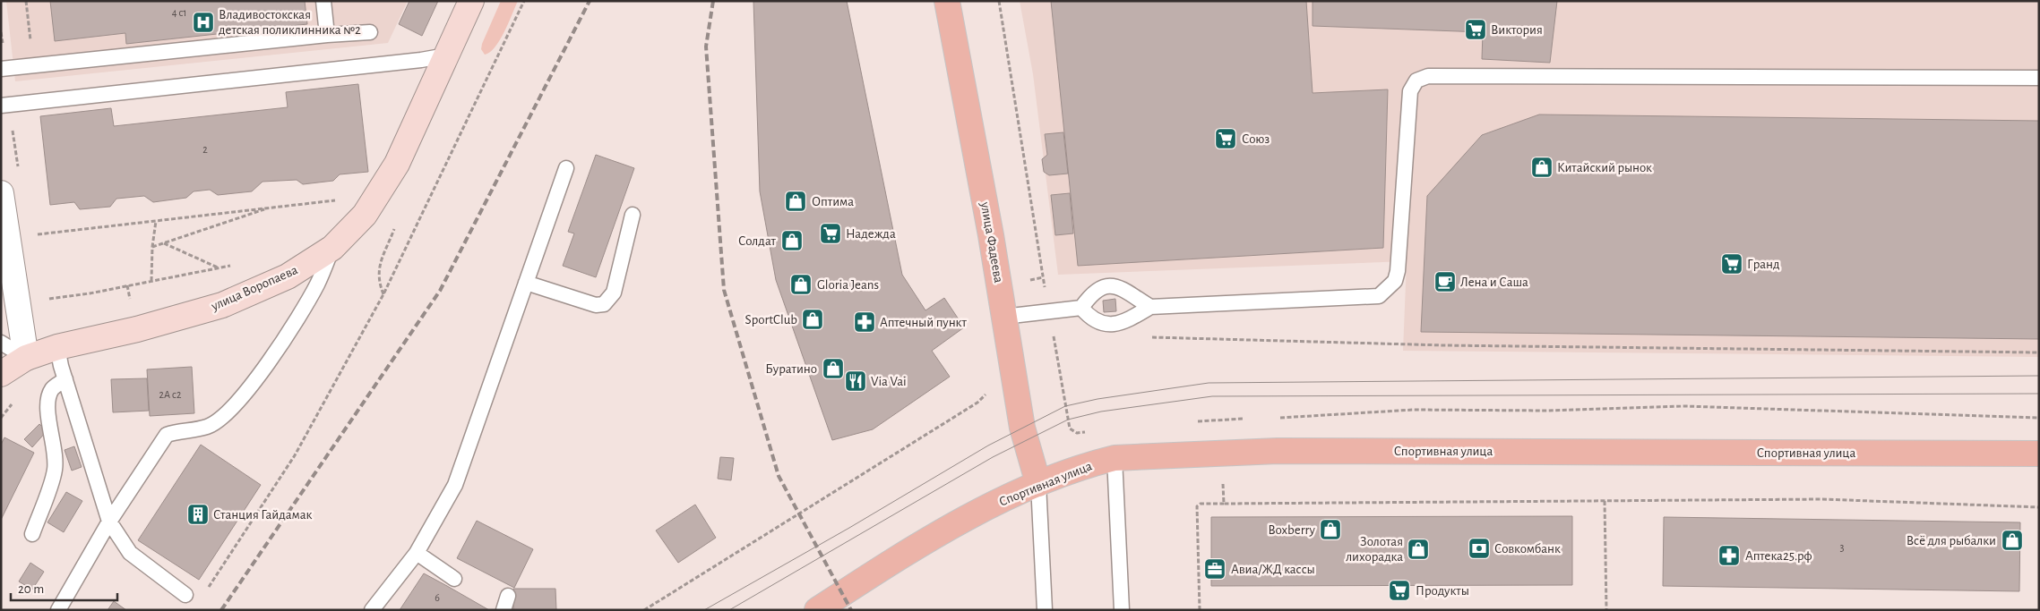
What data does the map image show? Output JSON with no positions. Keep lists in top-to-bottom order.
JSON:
{
  "streets": {
    "main road": ["улица Фадеева", "улица Воропаева", "Спортивная улица"]
  },
  "crossings": [
    ["улица Фадеева", "Спортивная улица"]
  ],
  "places": {
    "hospital": ["Владивостокская детская поликлинника №2"],
    "supermarket": [
      "Виктория",
      "Союз",
      "Надежда",
      "Гранд",
      "Продукты"
    ],
    "shop": [
      "Китайский рынок",
      "Оптима",
      "Солдат",
      "Gloria Jeans",
      "SportClub",
      "Буратино",
      "Boxberry",
      "Всё для рыбалки",
      "Золотая лихорадка"
    ],
    "cafe": ["Лена и Саша"],
    "pharmacy": ["Аптечный пункт", "Аптека25.рф"],
    "restaurant": ["Via Vai"],
    "building": ["Станция Гайдамак"],
    "bank": ["Совкомбанк"],
    "office": ["Авиа/ЖД кассы"]
  },
  "house_numbers": [
    "4 с1",
    "2",
    "2А с2",
    "3",
    "6"
  ],
  "scale_bar": "20 m"
}
